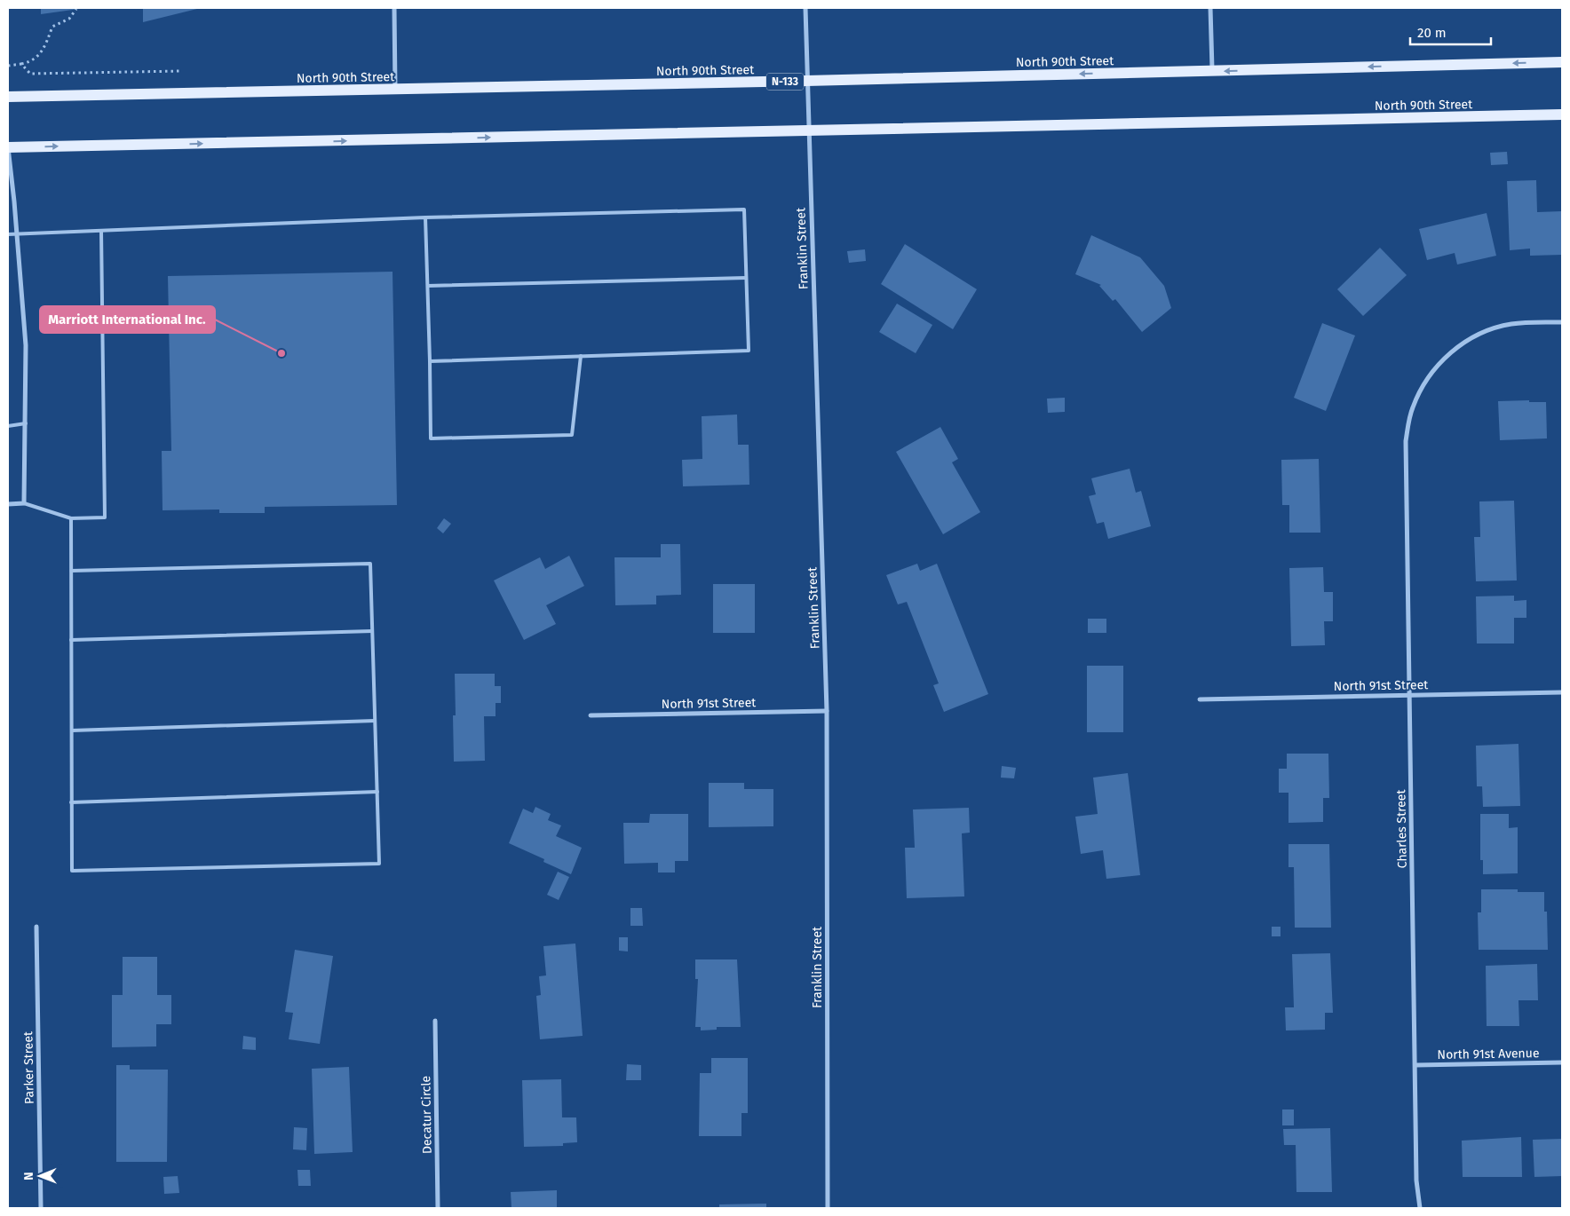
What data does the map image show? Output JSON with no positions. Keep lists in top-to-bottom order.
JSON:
{
  "streets": {
    "main road": ["North 90th Street", "N-133"],
    "street": [
      "Franklin Street",
      "North 91st Street",
      "Charles Street",
      "North 91st Avenue",
      "Parker Street",
      "Decatur Circle"
    ]
  },
  "crossings": [
    ["North 90th Street", "Franklin Street"],
    ["Franklin Street", "North 91st Street"],
    ["North 91st Street", "Charles Street"],
    ["Charles Street", "North 91st Avenue"]
  ],
  "places": ["Marriott International Inc."],
  "scale_bar": "20 m",
  "north": "left"
}
